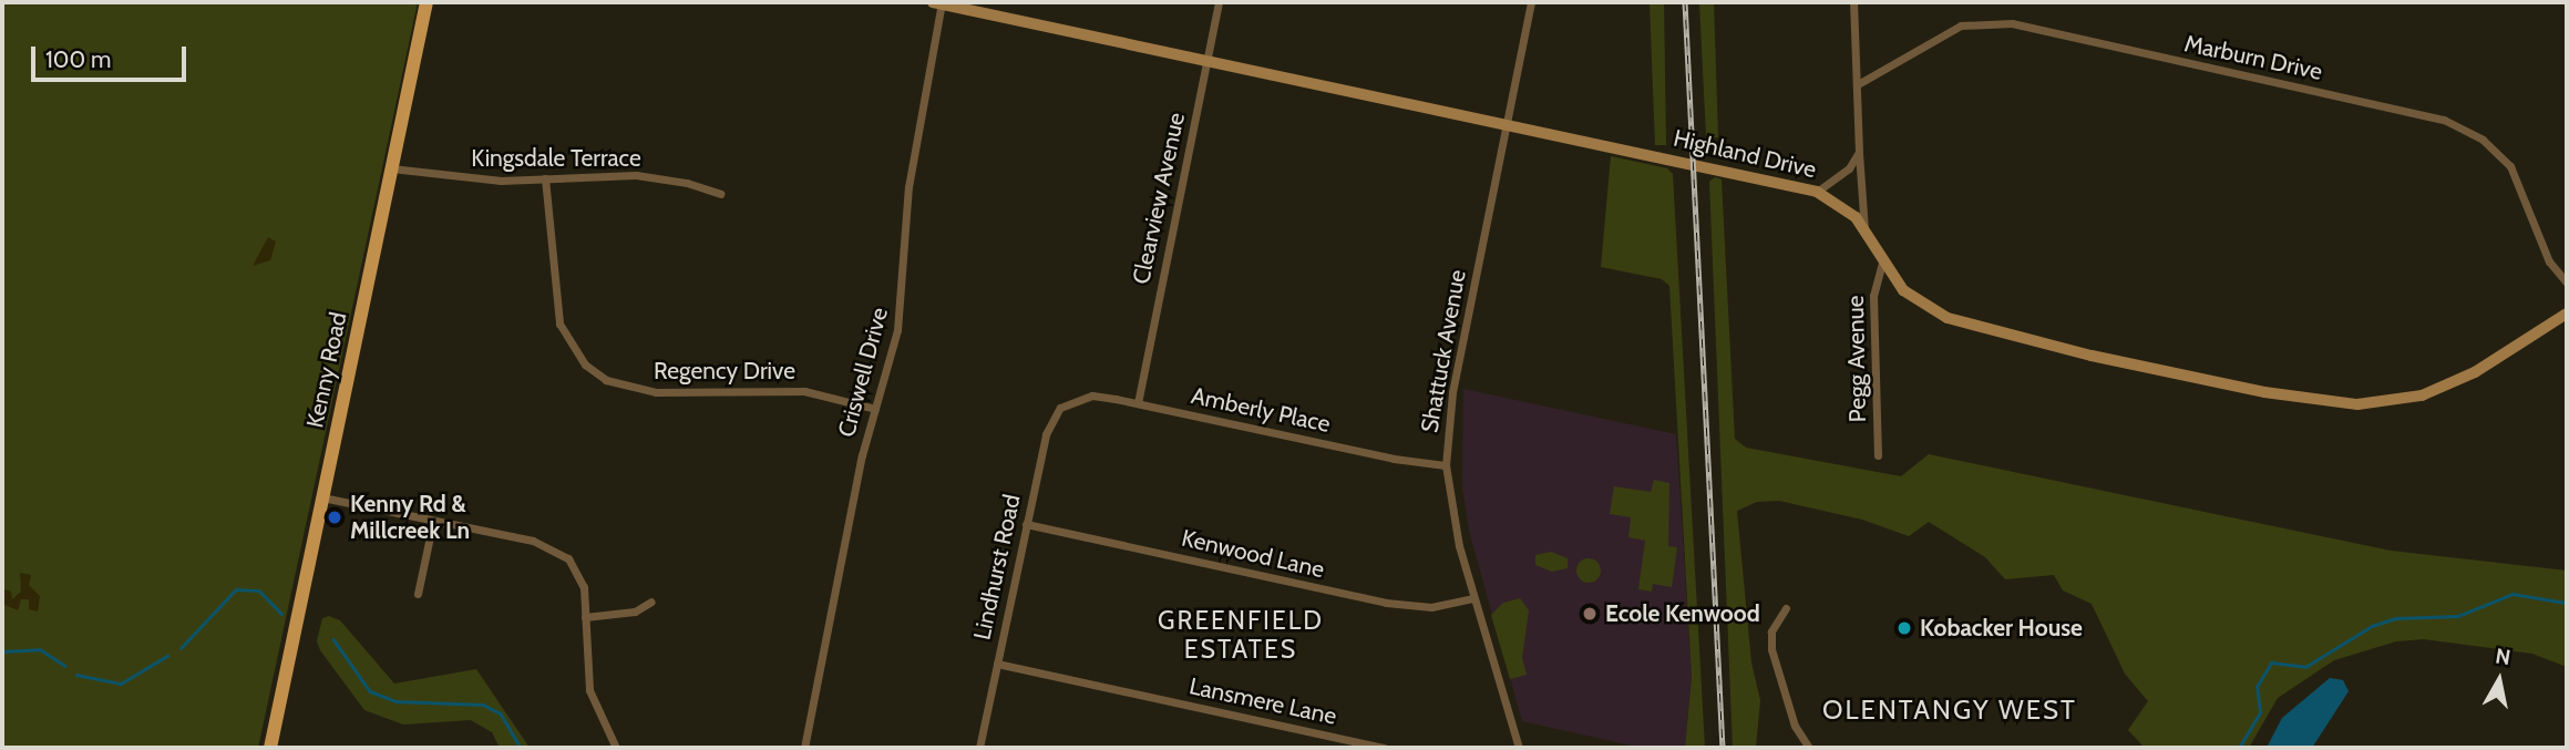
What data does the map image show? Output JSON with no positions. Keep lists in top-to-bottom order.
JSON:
{
  "streets": {
    "main road": ["Kenny Road"],
    "street": [
      "Marburn Drive",
      "Highland Drive",
      "Kingsdale Terrace",
      "Clearview Avenue",
      "Shattuck Avenue",
      "Pegg Avenue",
      "Regency Drive",
      "Criswell Drive",
      "Amberly Place",
      "Kenwood Lane",
      "Lindhurst Road",
      "Lansmere Lane"
    ]
  },
  "crossings": [
    ["Highland Drive", "Clearview Avenue"],
    ["Highland Drive", "Shattuck Avenue"],
    ["Highland Drive", "Pegg Avenue"],
    ["Highland Drive", "Criswell Drive"],
    ["Kingsdale Terrace", "Kenny Road"],
    ["Kingsdale Terrace", "Regency Drive"],
    ["Clearview Avenue", "Amberly Place"],
    ["Shattuck Avenue", "Amberly Place"],
    ["Shattuck Avenue", "Kenwood Lane"],
    ["Regency Drive", "Criswell Drive"],
    ["Amberly Place", "Lindhurst Road"],
    ["Kenwood Lane", "Lindhurst Road"],
    ["Lindhurst Road", "Lansmere Lane"]
  ],
  "districts": ["GREENFIELD ESTATES", "OLENTANGY WEST"],
  "places": ["Kenny Rd & Millcreek Ln", "Ecole Kenwood", "Kobacker House"],
  "scale_bar": "100 m",
  "north": "top"
}
